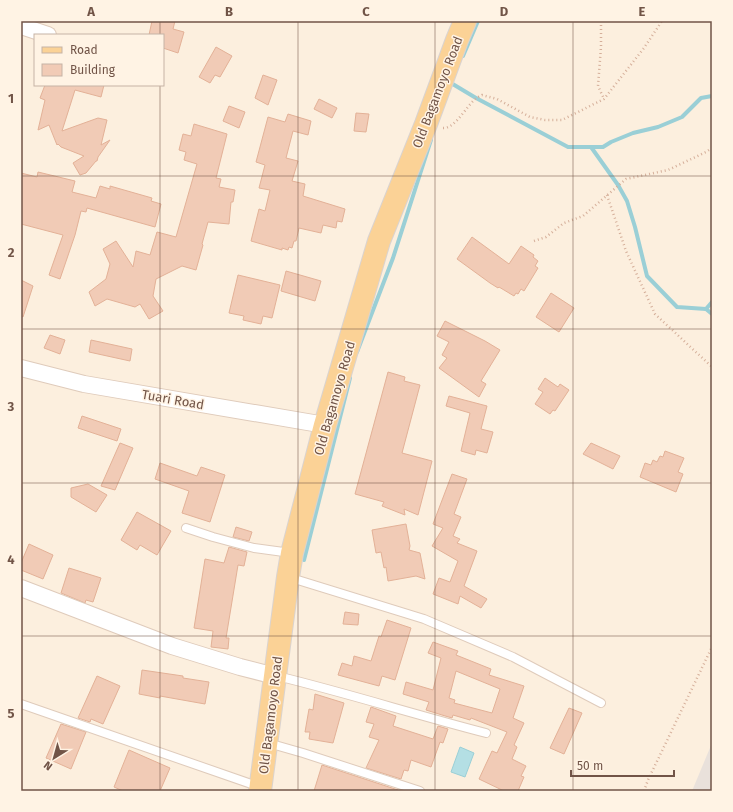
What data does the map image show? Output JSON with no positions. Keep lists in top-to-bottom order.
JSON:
{
  "streets": {
    "main road": ["Old Bagamoyo Road"],
    "street": ["Tuari Road"]
  },
  "crossings": [
    ["Old Bagamoyo Road", "Tuari Road"]
  ],
  "legend": ["Road", "Building"],
  "scale_bar": "50 m",
  "north": "bottom left",
  "grid": {
    "columns": [
      "A",
      "B",
      "C",
      "D",
      "E"
    ],
    "rows": [
      "1",
      "2",
      "3",
      "4",
      "5"
    ]
  }
}
